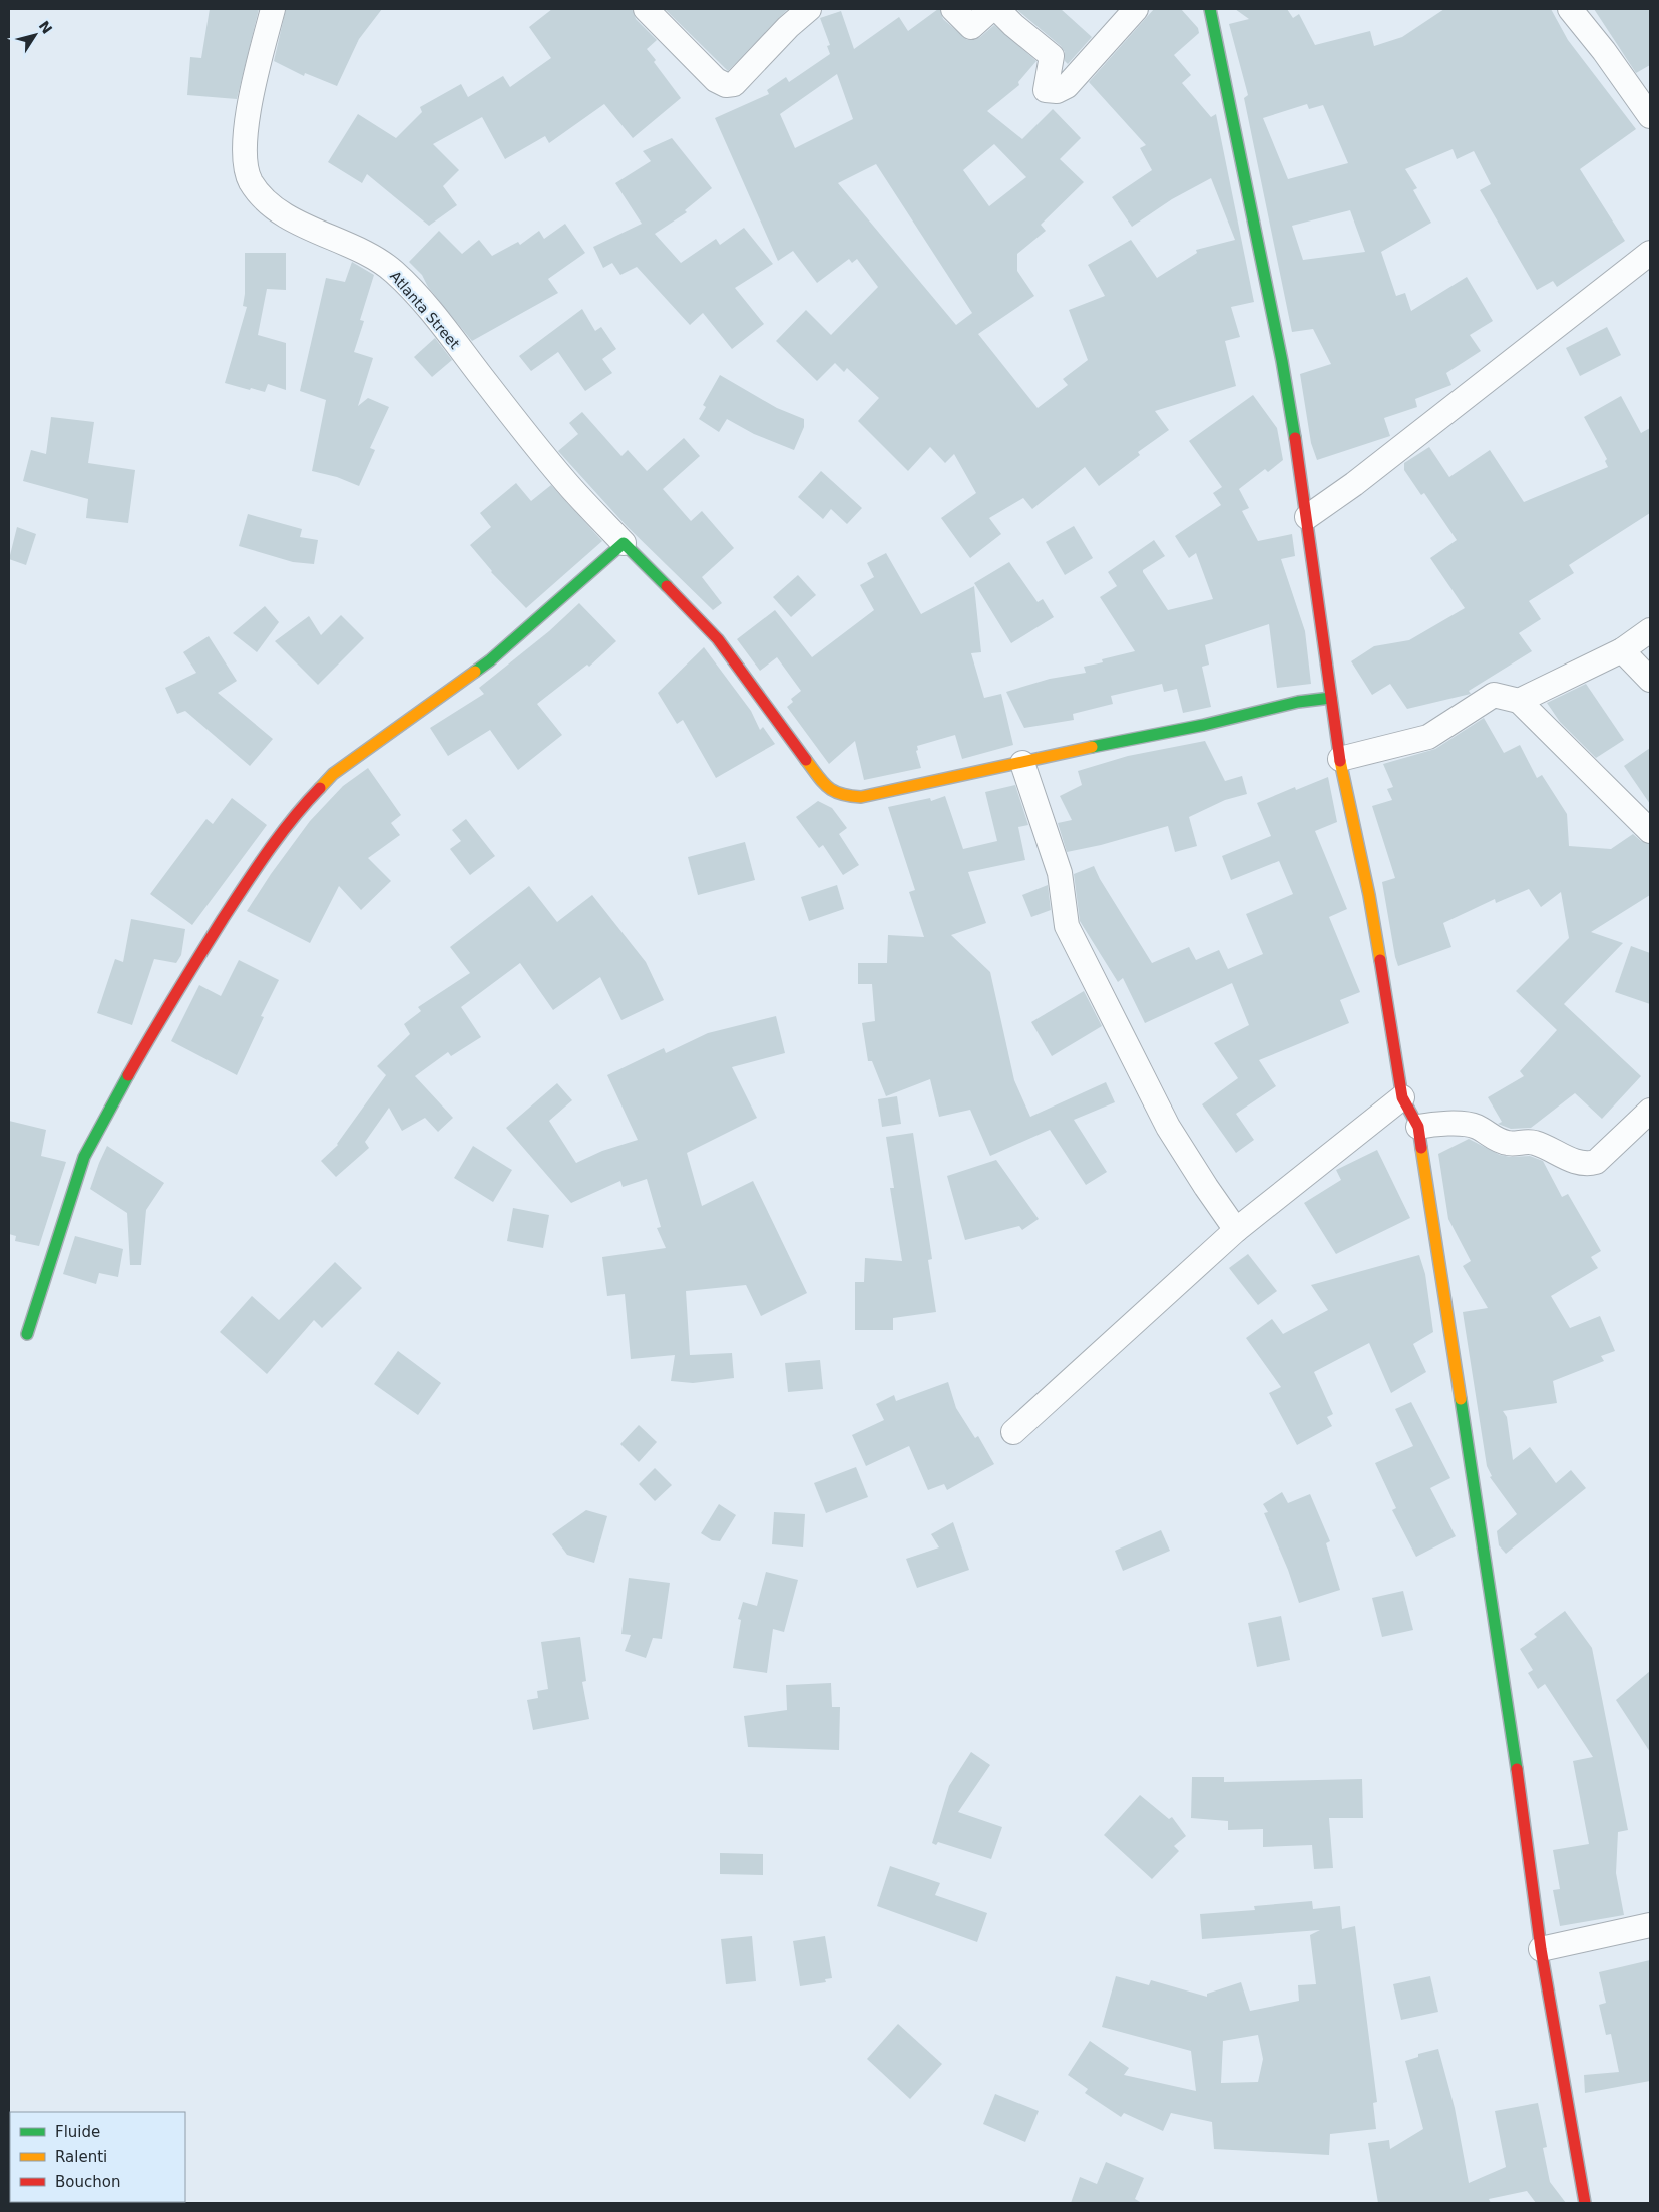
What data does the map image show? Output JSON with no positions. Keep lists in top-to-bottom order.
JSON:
{
  "streets": {
    "street": ["Atlanta Street"]
  },
  "legend": ["Fluide", "Ralenti", "Bouchon"],
  "north": "top right"
}
